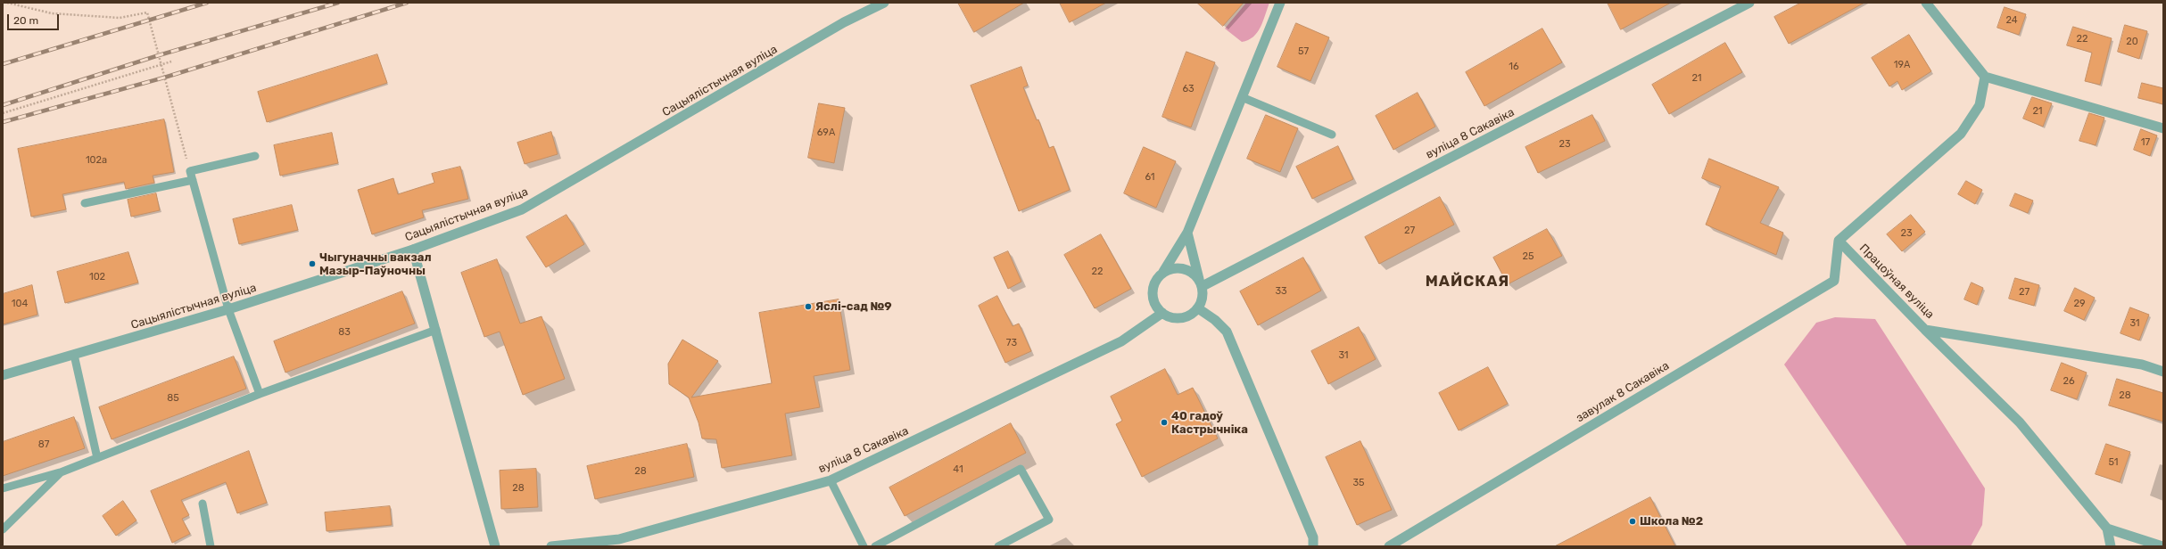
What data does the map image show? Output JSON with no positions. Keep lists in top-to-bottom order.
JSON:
{
  "streets": {
    "street": [
      "Сацыялістычная вуліца",
      "вуліца 8 Сакавіка",
      "Працоўная вуліца",
      "завулак 8 Сакавіка"
    ]
  },
  "crossings": [
    ["Працоўная вуліца", "завулак 8 Сакавіка"]
  ],
  "districts": ["МАЙСКАЯ"],
  "places": [
    "Чыгуначны вакзал Мазыр-Паўночны",
    "Яслі-сад №9",
    "40 гадоў Кастрычніка",
    "Школа №2"
  ],
  "house_numbers": [
    "24",
    "22",
    "20",
    "57",
    "19А",
    "16",
    "21",
    "63",
    "21",
    "69А",
    "17",
    "23",
    "102а",
    "61",
    "27",
    "23",
    "25",
    "22",
    "102",
    "33",
    "27",
    "104",
    "29",
    "31",
    "83",
    "73",
    "31",
    "26",
    "28",
    "85",
    "87",
    "51",
    "41",
    "28",
    "35",
    "28"
  ],
  "scale_bar": "20 m"
}
